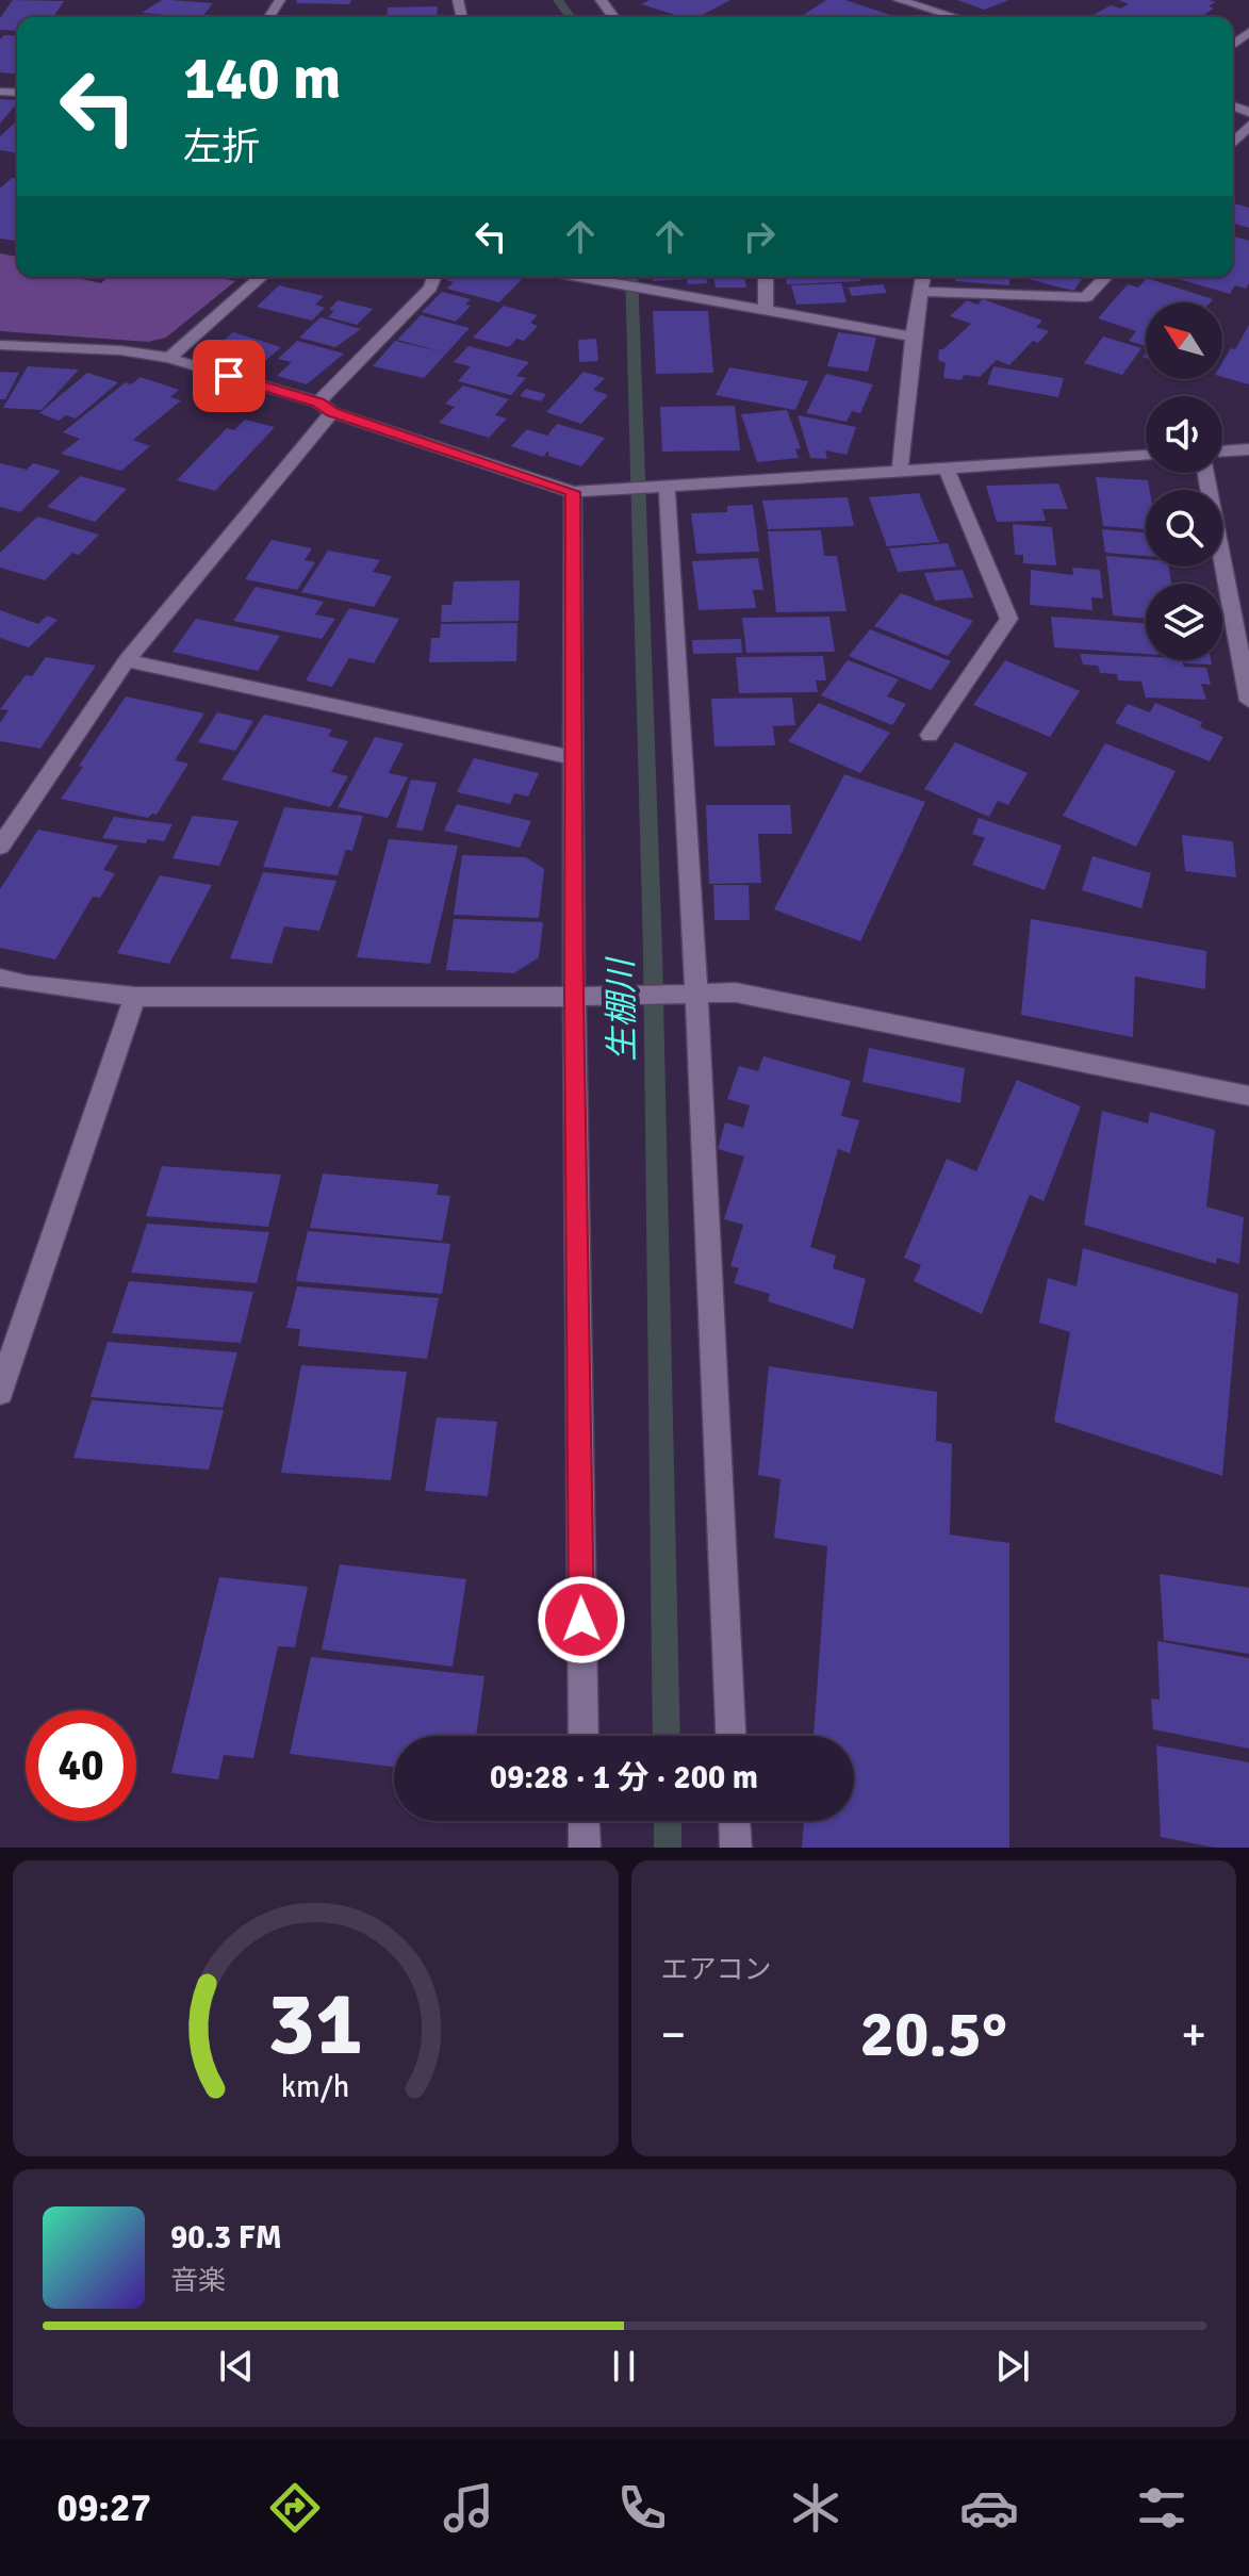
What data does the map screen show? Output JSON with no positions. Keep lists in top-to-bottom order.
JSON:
{
  "water": ["生棚川"],
  "north": "top left",
  "page": {
    "turn": ["140 m", "左折"],
    "limit": "40",
    "trip": "09:28 · 1 分 · 200 m",
    "tile": "エアコン",
    "heat": ["−", "20.5°", "+"],
    "song": ["90.3 FM", "音楽"],
    "tabs": "09:27",
    "gauge": ["31", "km/h"]
  }
}
